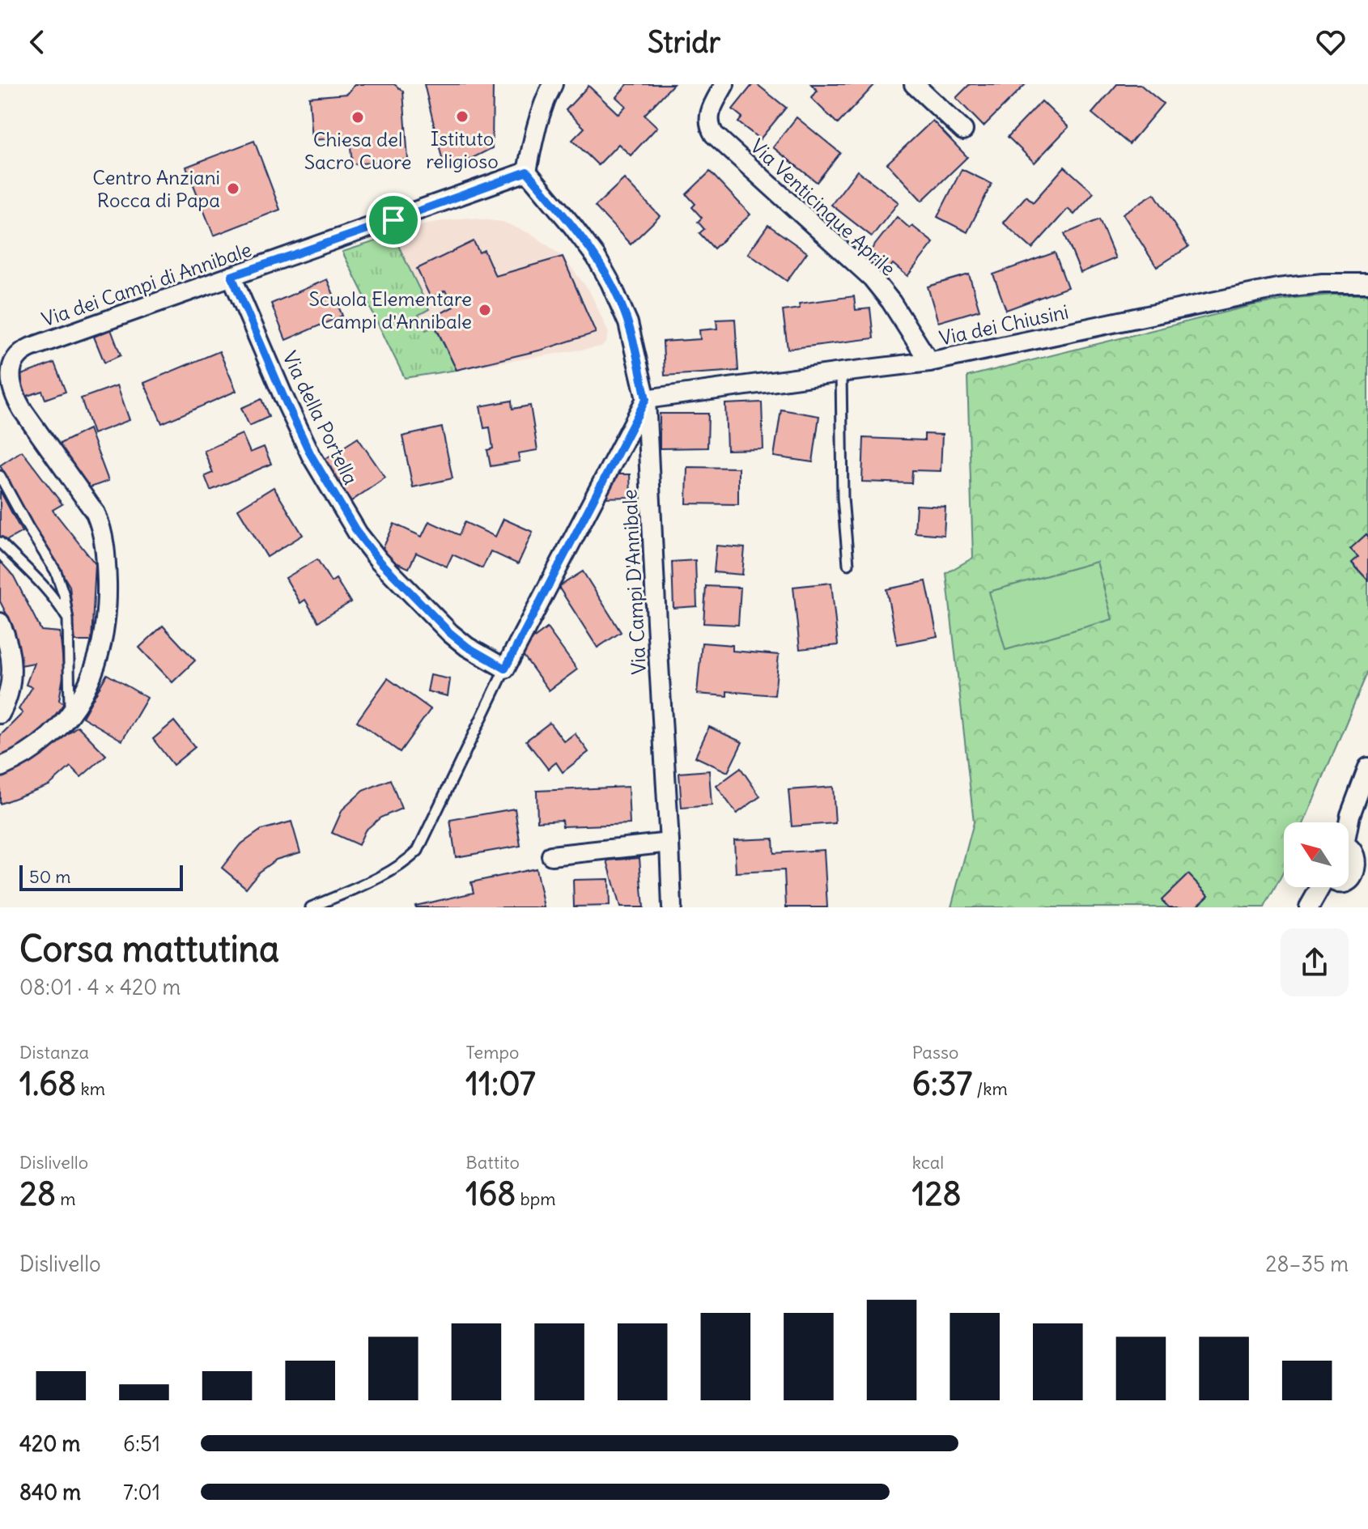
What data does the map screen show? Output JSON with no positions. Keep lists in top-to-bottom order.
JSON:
{
  "streets": {
    "street": [
      "Via Venticinque Aprile",
      "Via dei Campi di Annibale",
      "Via dei Chiusini",
      "Via della Portella",
      "Via Campi D'Annibale"
    ]
  },
  "crossings": [
    ["Via Venticinque Aprile", "Via dei Chiusini"],
    ["Via dei Campi di Annibale", "Via della Portella"],
    ["Via dei Campi di Annibale", "Via Campi D'Annibale"],
    ["Via dei Chiusini", "Via Campi D'Annibale"]
  ],
  "places": [
    "Istituto religioso",
    "Chiesa del Sacro Cuore",
    "Centro Anziani Rocca di Papa",
    "Scuola Elementare Campi d'Annibale"
  ],
  "scale_bar": "50 m",
  "north": "top left",
  "page": {
    "header": "Stridr",
    "scale": "50 m",
    "heading": ["Corsa mattutina", "08:01 · 4 × 420 m"],
    "stats": [
      ["Distanza", "1.68 km"],
      ["Tempo", "11:07"],
      ["Passo", "6:37 /km"],
      ["Dislivello", "28 m"],
      ["Battito", "168 bpm"],
      ["kcal", "128"]
    ],
    "chart": ["Dislivello", "28–35 m"],
    "list": [
      {
        "name": "420 m",
        "note": "6:51"
      },
      {
        "name": "840 m",
        "note": "7:01"
      }
    ]
  }
}
